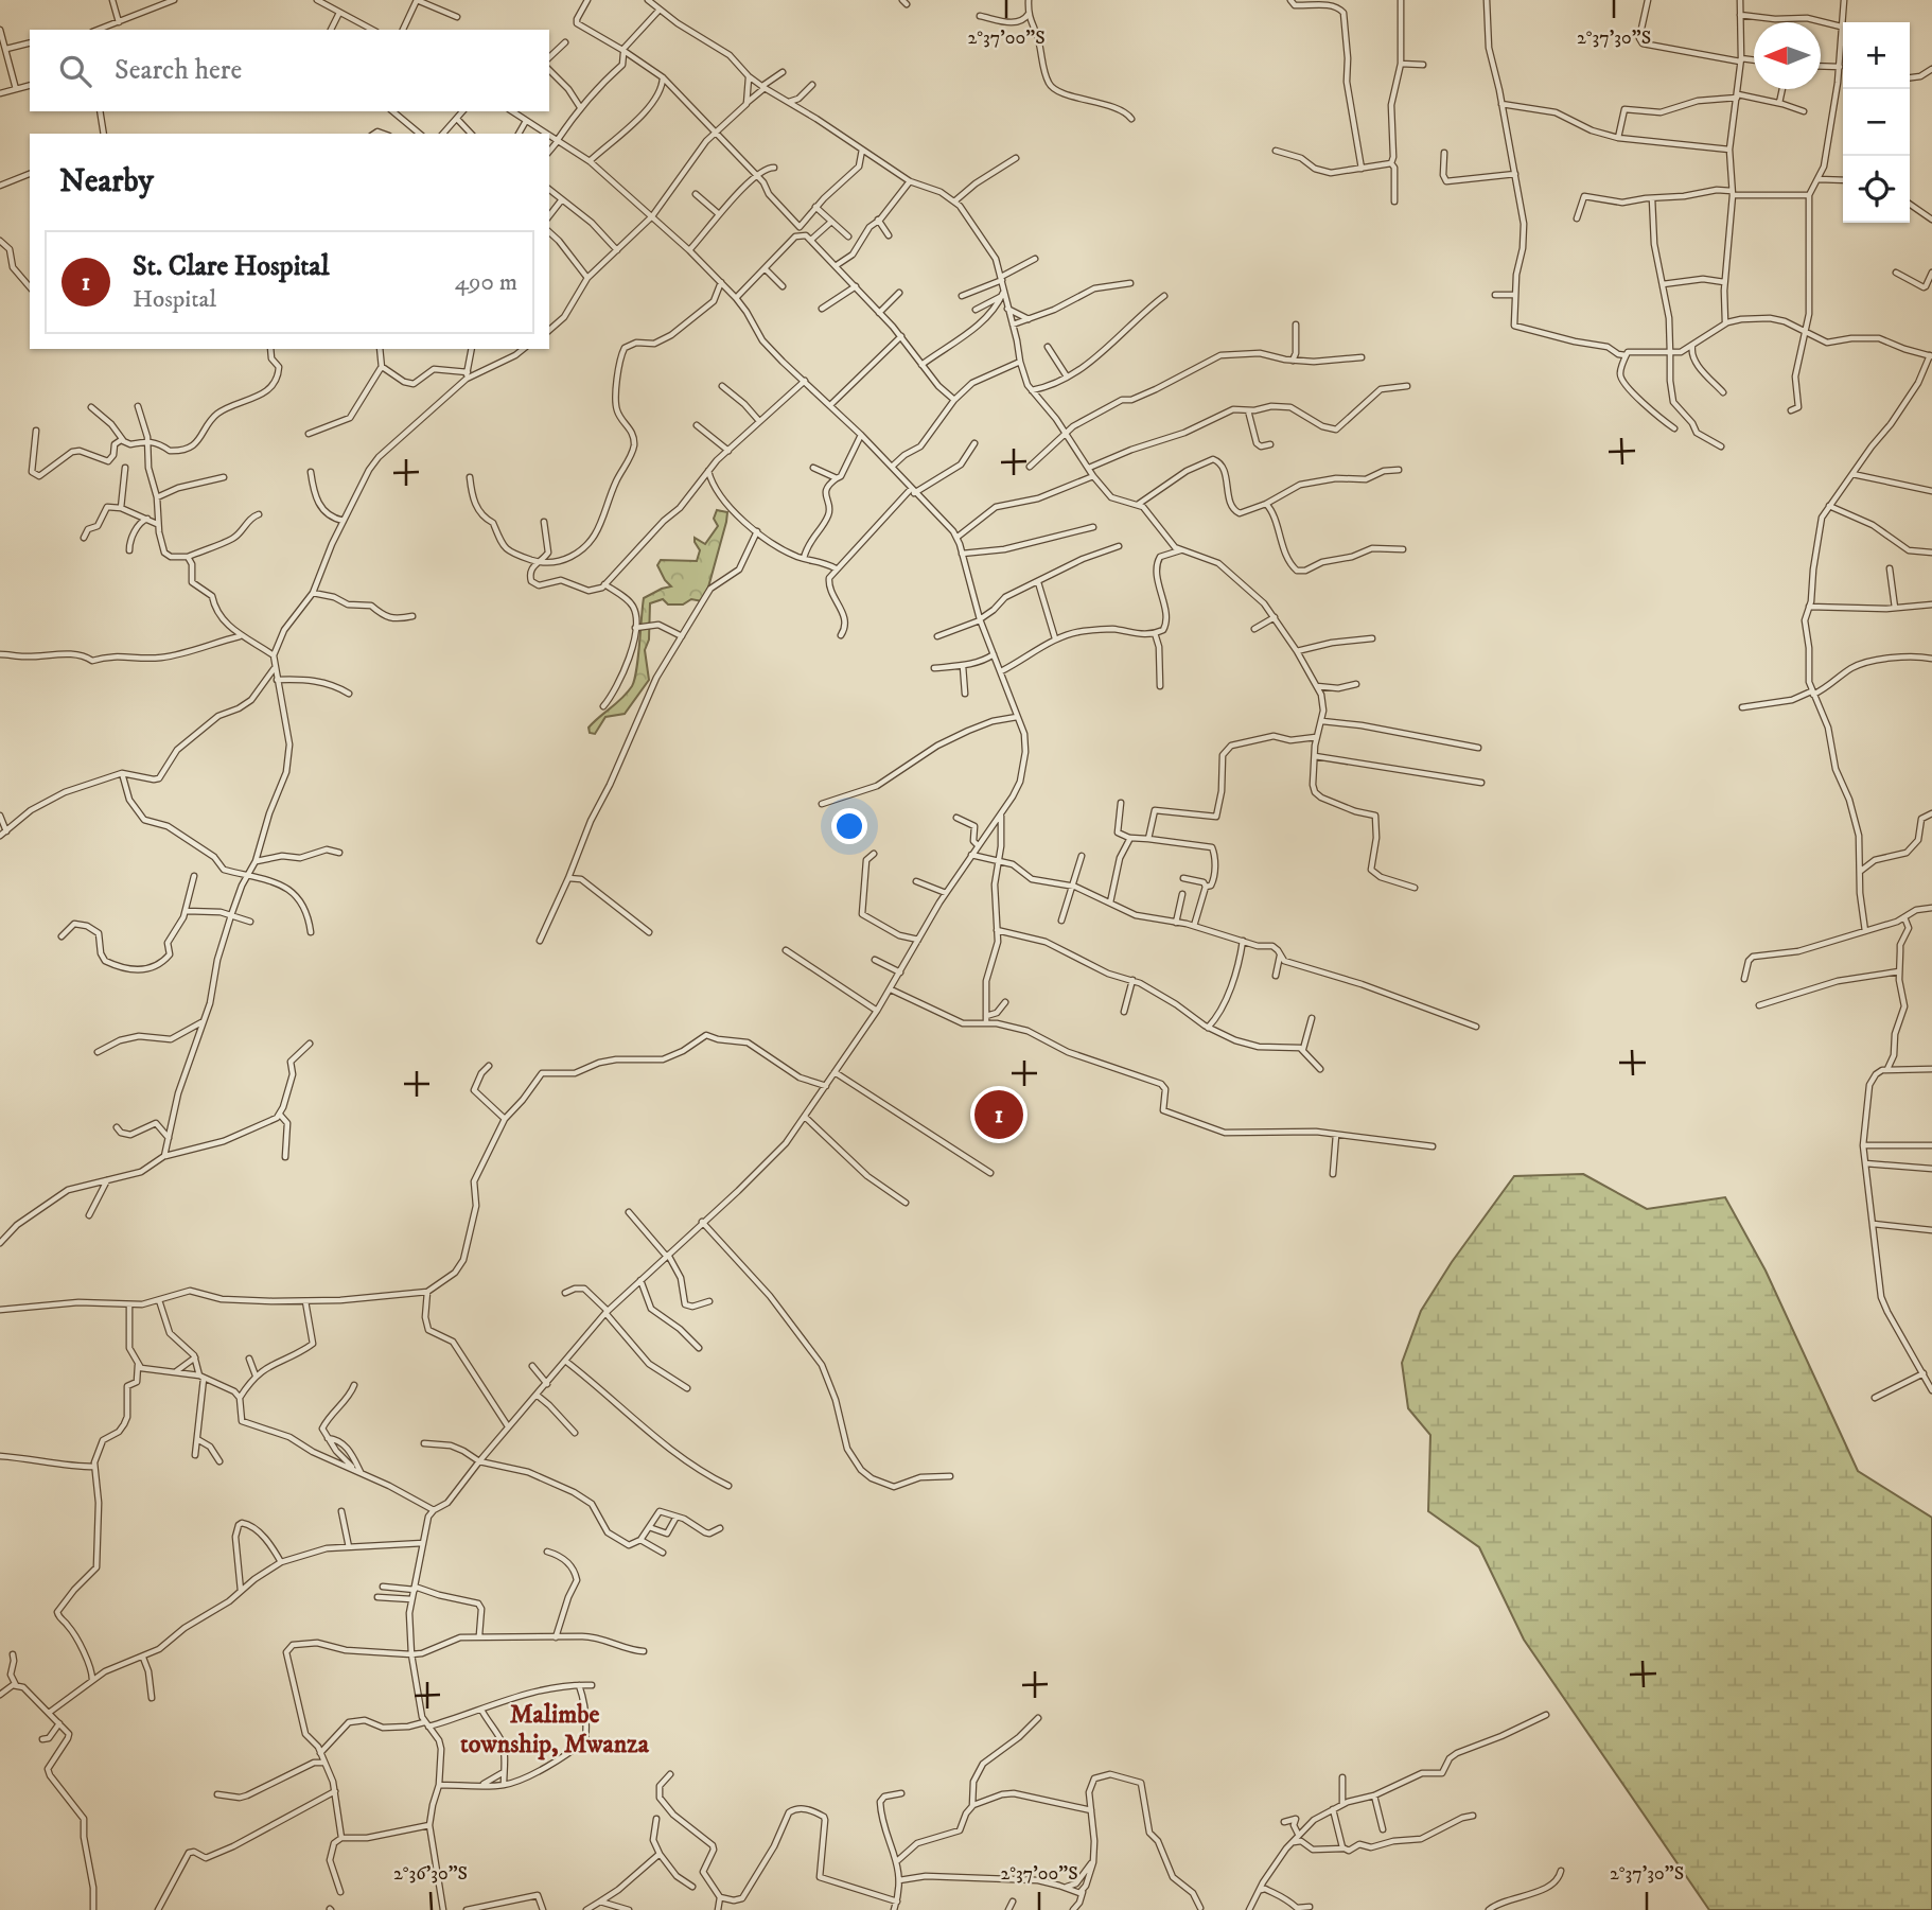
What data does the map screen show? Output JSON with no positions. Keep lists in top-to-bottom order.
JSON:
{
  "districts": ["Malimbe township, Mwanza"],
  "north": "left",
  "page": {
    "map_buttons": ["+", "−"],
    "search": "Search here",
    "heading": "Nearby",
    "list": [
      {
        "mark": "1",
        "name": "St. Clare Hospital",
        "note": "Hospital",
        "value": "490 m"
      }
    ],
    "pins": "1"
  },
  "coordinates": ["2°37'00\"S", "2°37'30\"S", "2°36'30\"S"]
}
